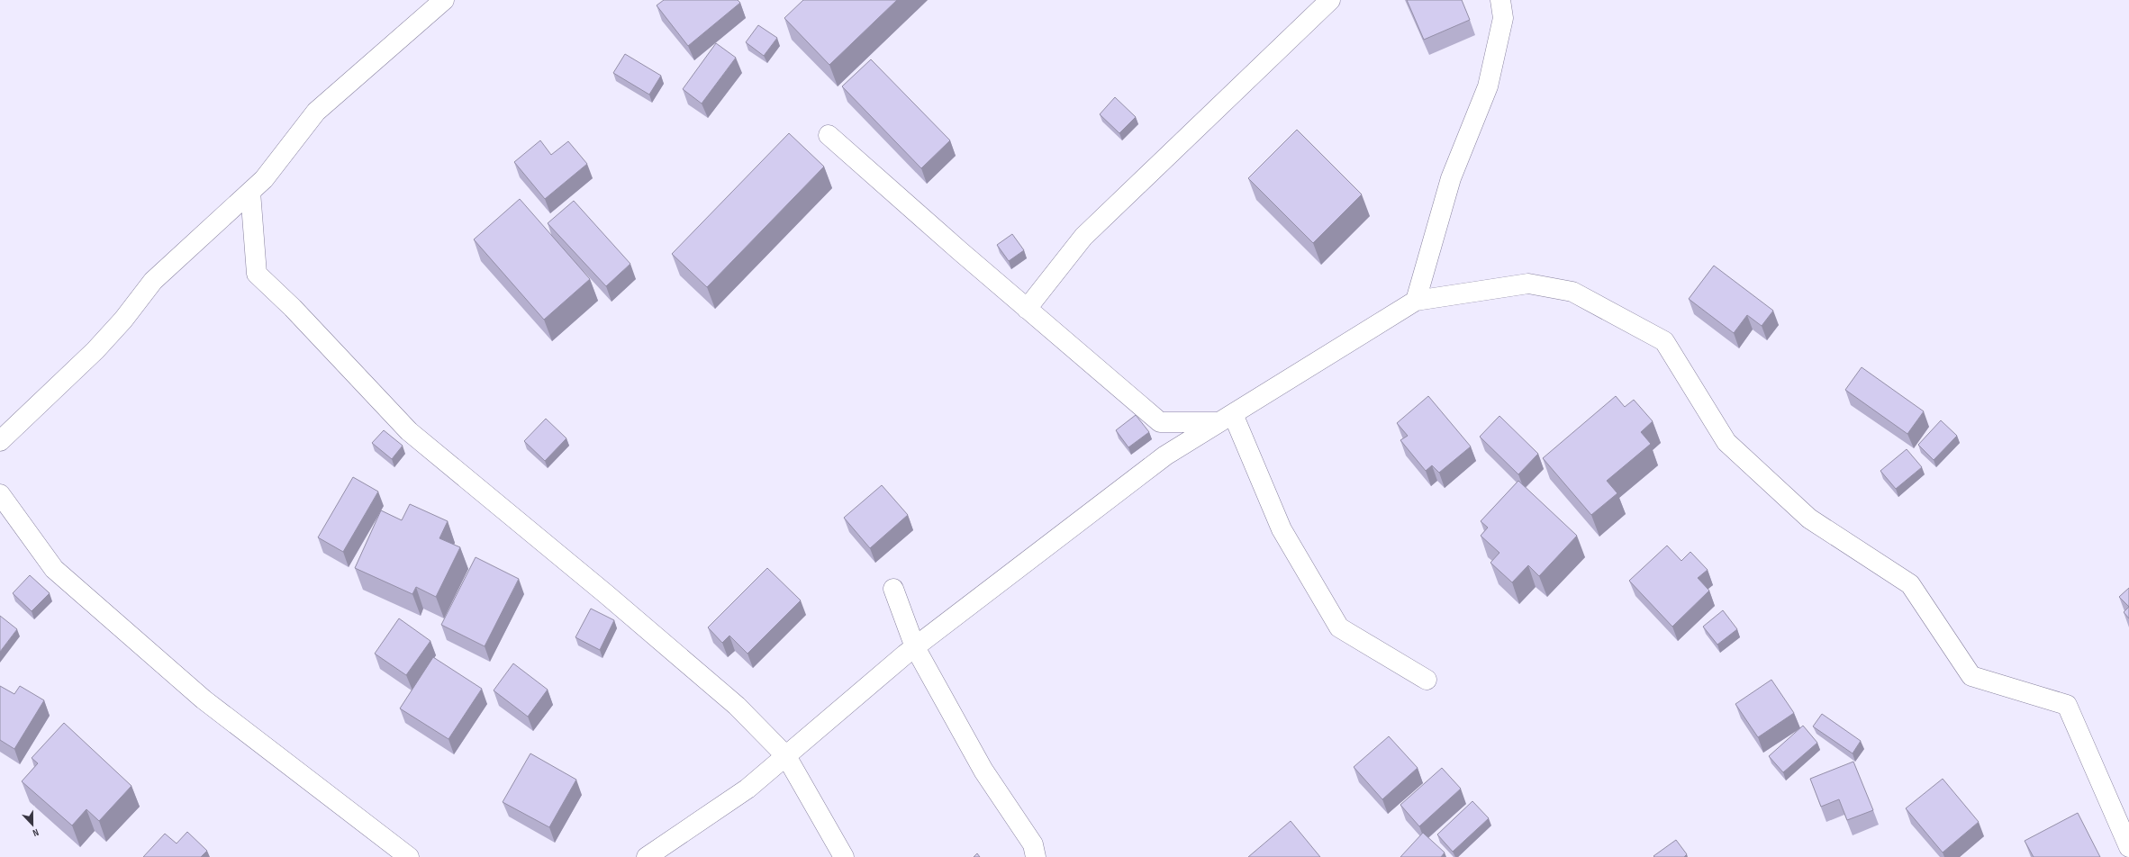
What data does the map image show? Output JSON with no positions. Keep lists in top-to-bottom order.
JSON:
{
  "north": "bottom"
}
